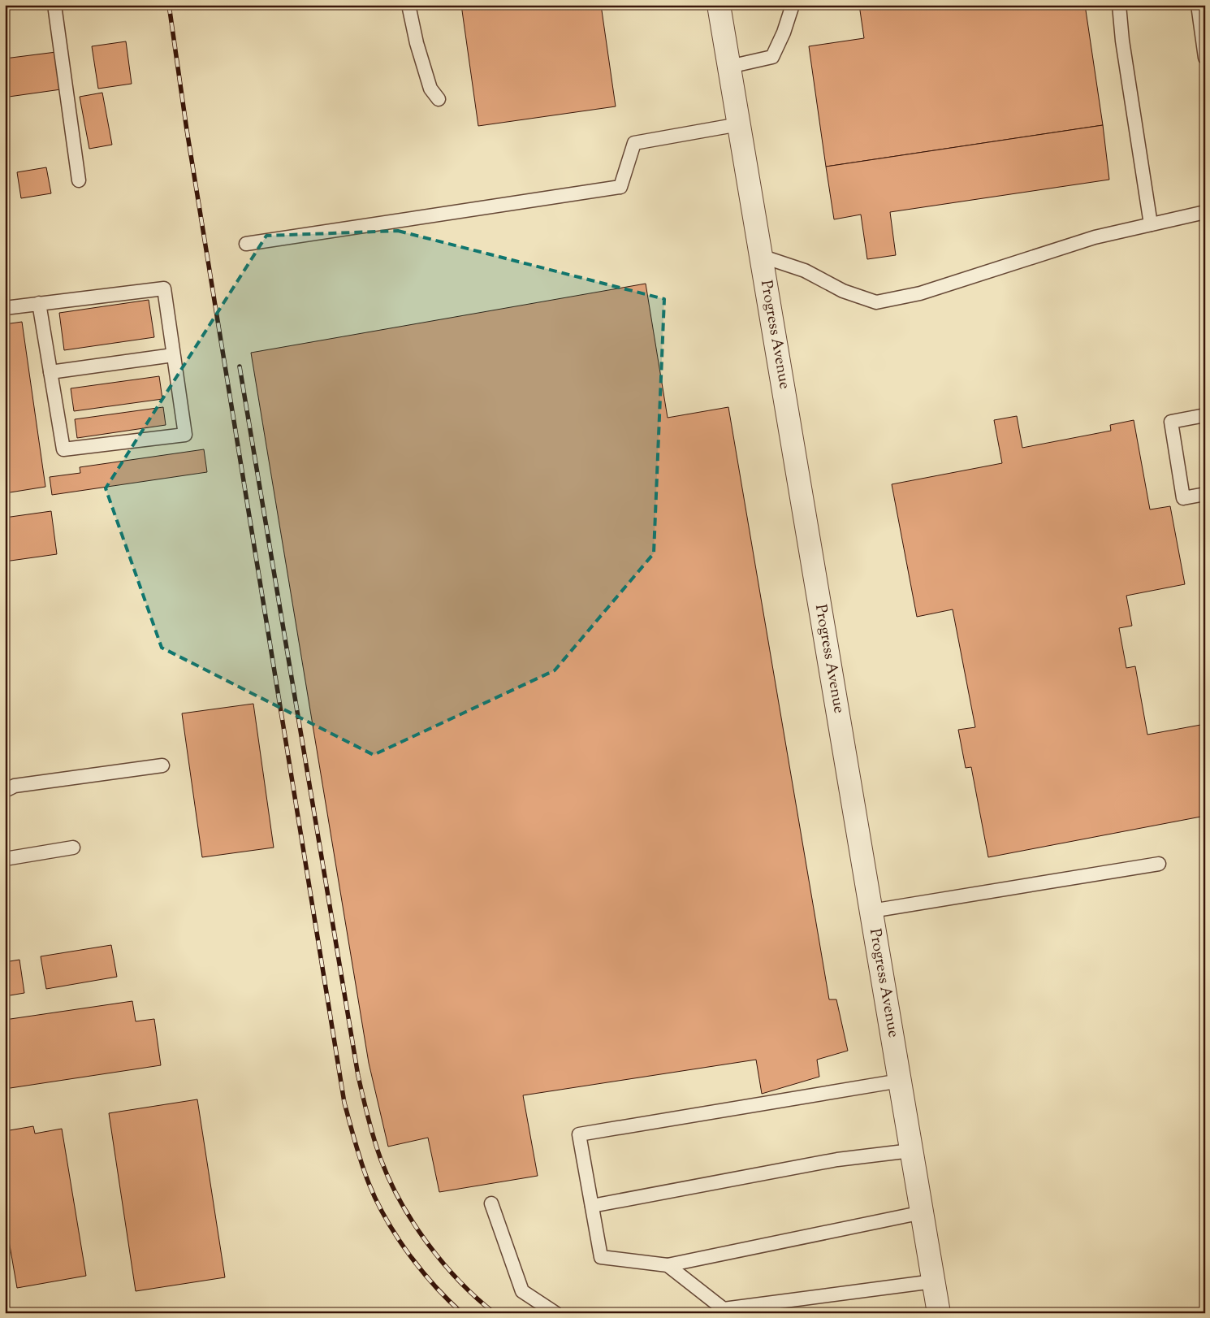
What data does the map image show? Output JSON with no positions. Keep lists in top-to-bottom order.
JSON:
{
  "streets": {
    "street": ["Progress Avenue"]
  }
}
